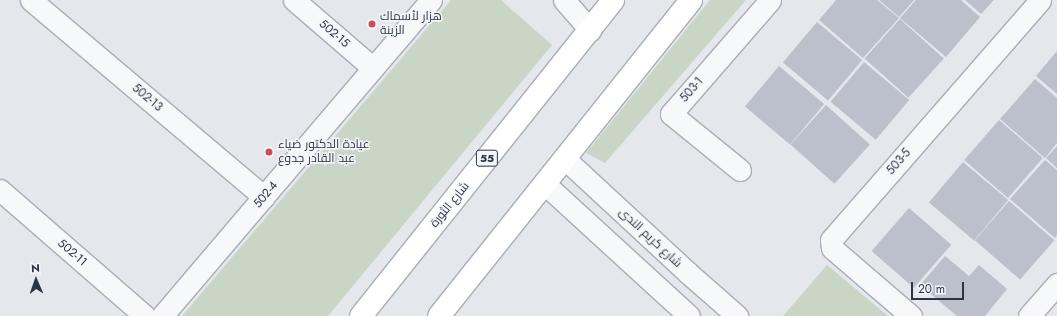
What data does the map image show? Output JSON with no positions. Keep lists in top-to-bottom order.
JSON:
{
  "streets": {
    "main road": ["55", "شارع الثورة"],
    "street": [
      "502-15",
      "503-1",
      "502-13",
      "503-5",
      "502-4",
      "شارع كريم الندى",
      "502-11"
    ]
  },
  "crossings": [
    ["502-15", "502-4"],
    ["502-13", "502-4"]
  ],
  "places": ["هزار لأسماك الزينة", "عيادة الدكتور ضياء عبد القادر جدوع"],
  "scale_bar": "20 m",
  "north": "top"
}
